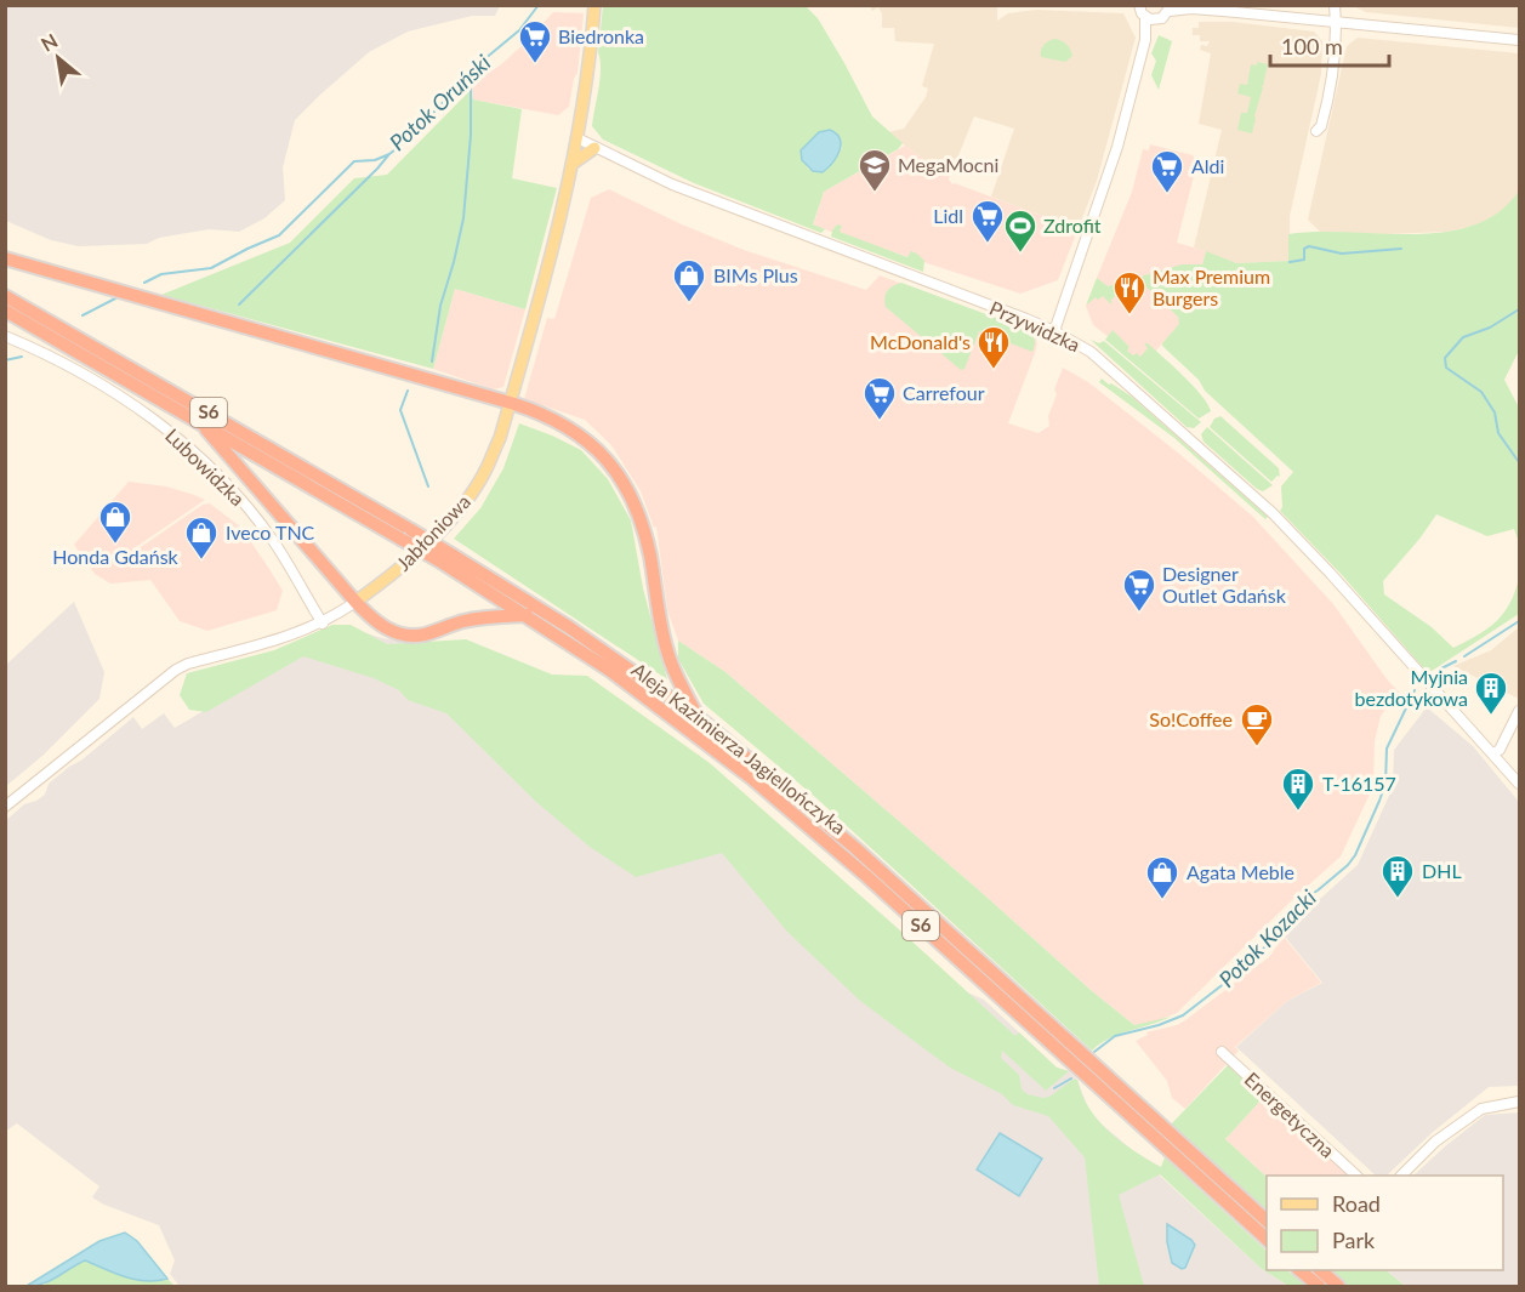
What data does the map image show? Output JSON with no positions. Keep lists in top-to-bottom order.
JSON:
{
  "streets": {
    "highway": ["S6", "Aleja Kazimierza Jagiellończyka"],
    "main road": ["Jabłoniowa"],
    "street": ["Przywidzka", "Lubowidzka", "Energetyczna"]
  },
  "crossings": [
    ["Przywidzka", "Jabłoniowa"],
    ["Lubowidzka", "Jabłoniowa"]
  ],
  "water": ["Potok Oruński", "Potok Kozacki"],
  "places": {
    "supermarket": [
      "Biedronka",
      "Aldi",
      "Lidl",
      "Carrefour",
      "Designer Outlet Gdańsk"
    ],
    "school or university": ["MegaMocni"],
    "sports": ["Zdrofit"],
    "shop": [
      "BIMs Plus",
      "Honda Gdańsk",
      "Iveco TNC",
      "Agata Meble"
    ],
    "restaurant": ["Max Premium Burgers", "McDonald's"],
    "building": ["Myjnia bezdotykowa", "T-16157", "DHL"],
    "cafe": ["So!Coffee"]
  },
  "legend": ["Road", "Park"],
  "scale_bar": "100 m",
  "north": "top left"
}
